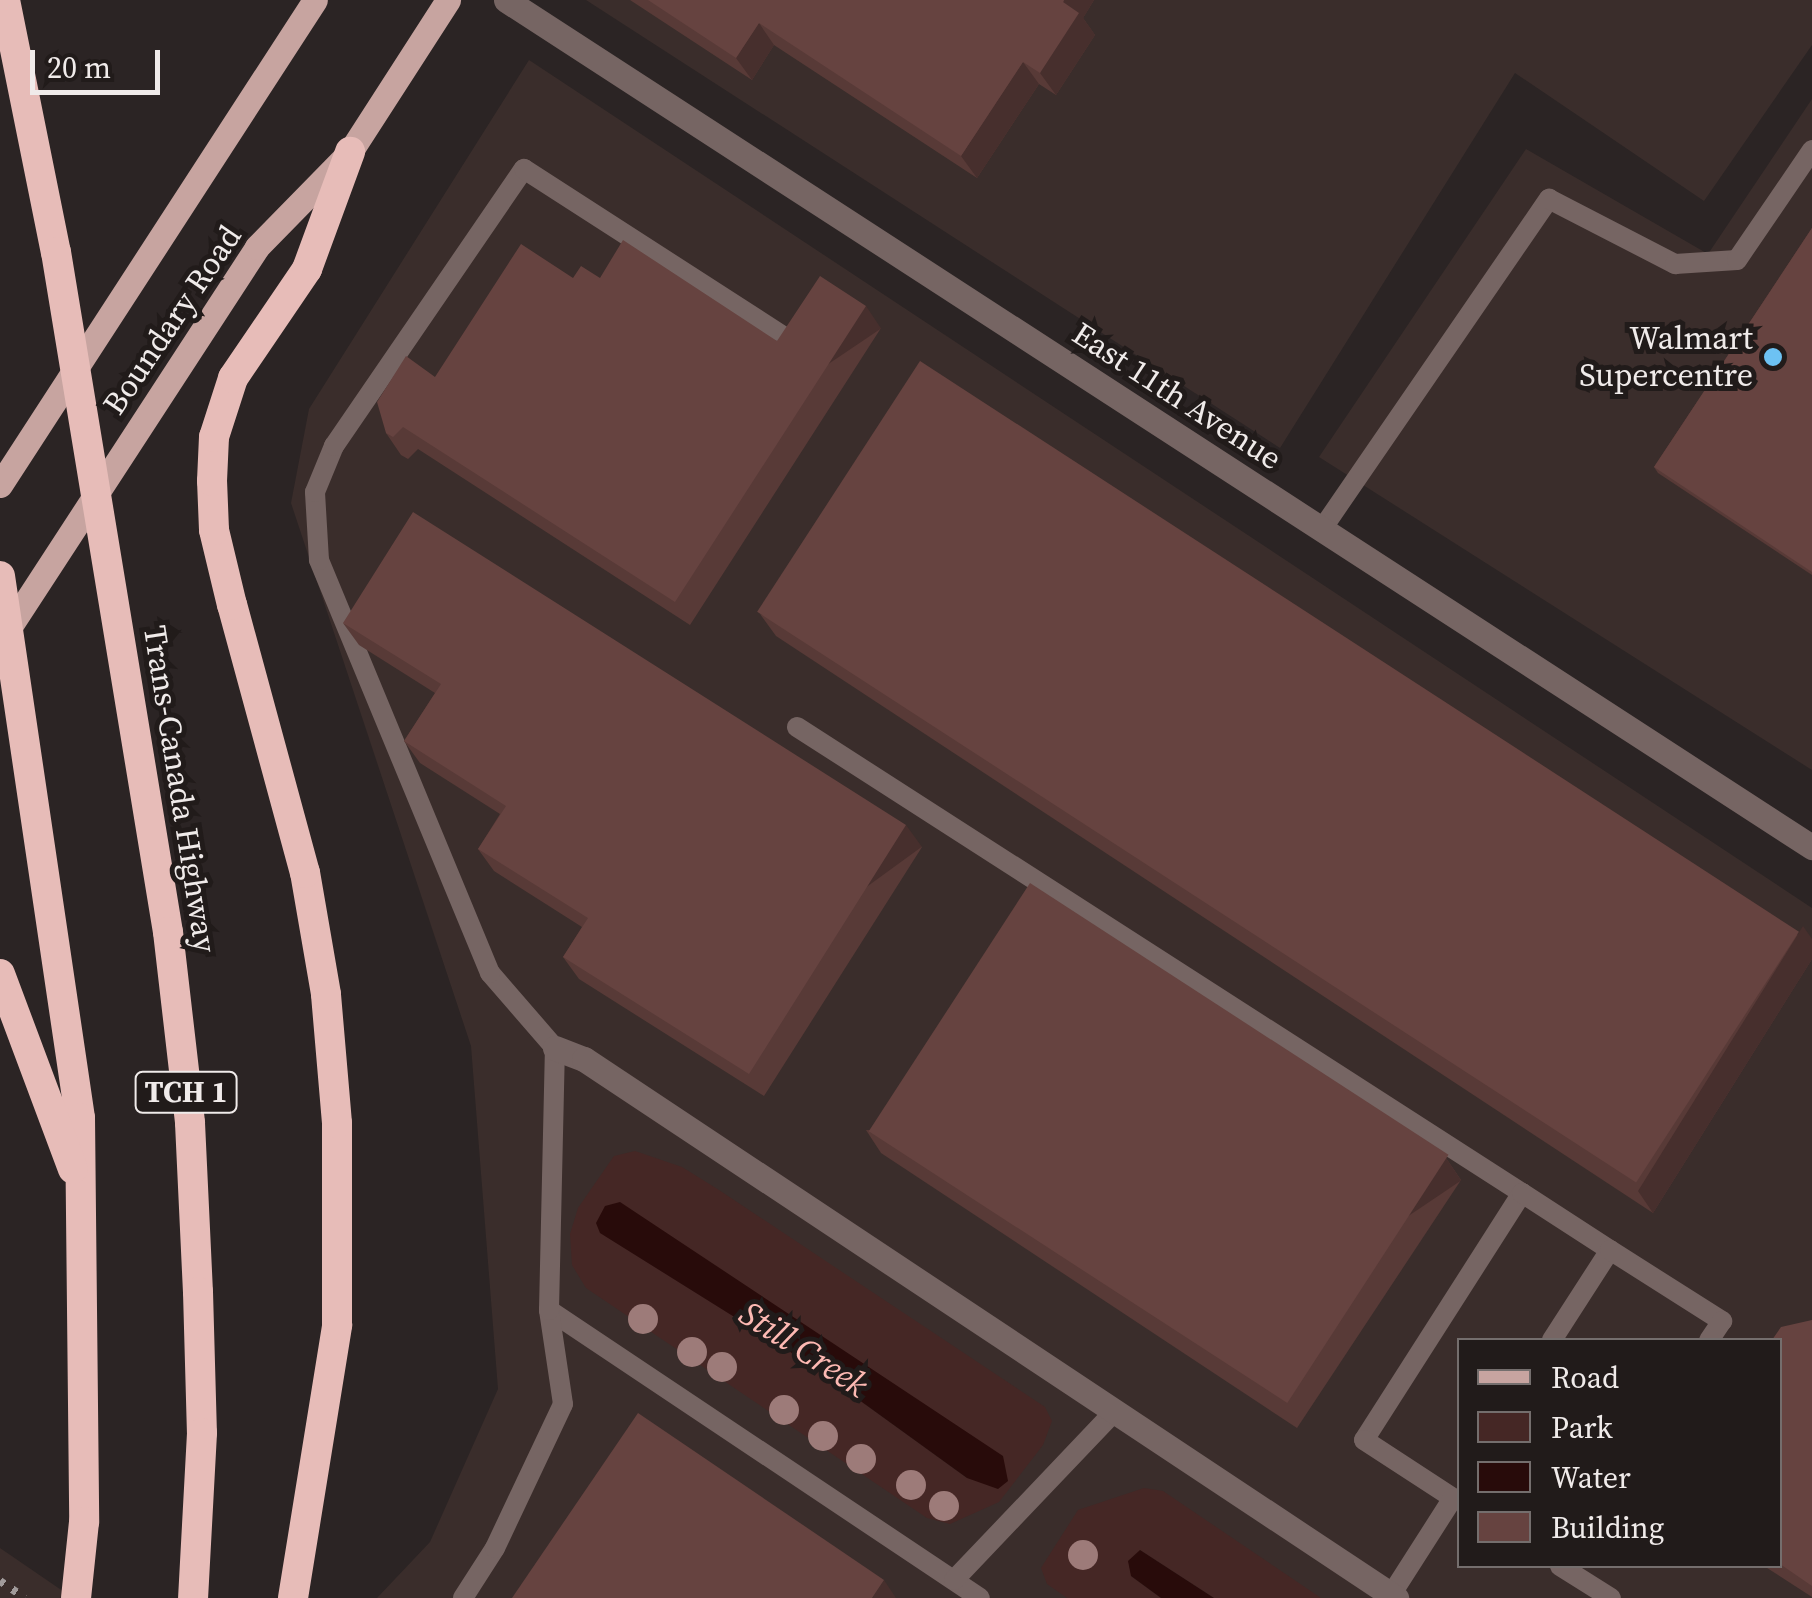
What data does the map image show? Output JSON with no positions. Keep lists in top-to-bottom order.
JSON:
{
  "streets": {
    "highway": ["Trans-Canada Highway", "TCH 1"],
    "main road": ["Boundary Road"],
    "street": ["East 11th Avenue"]
  },
  "water": ["Still Creek"],
  "places": ["Walmart Supercentre"],
  "legend": [
    "Road",
    "Park",
    "Water",
    "Building"
  ],
  "scale_bar": "20 m"
}
